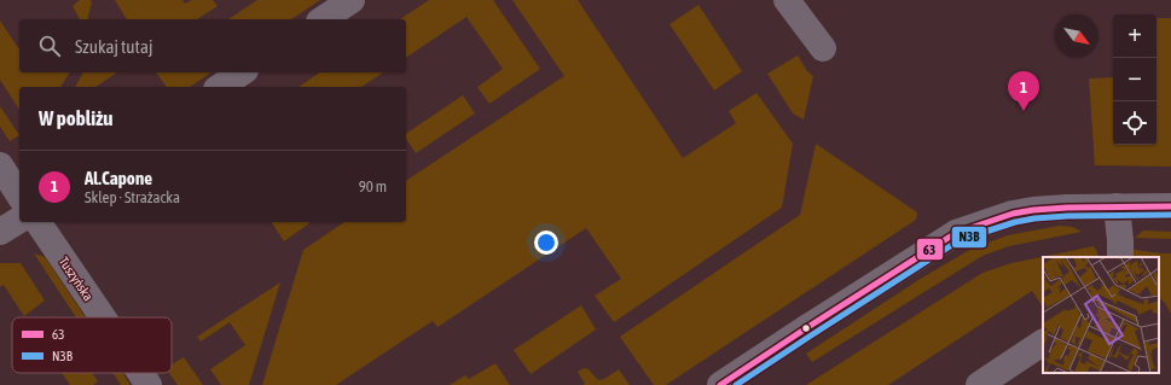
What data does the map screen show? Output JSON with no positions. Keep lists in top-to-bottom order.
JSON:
{
  "streets": {
    "street": ["Tuszyńska"]
  },
  "lines": ["transit line 63", "transit line N3B"],
  "legend": ["63", "N3B"],
  "north": "bottom right",
  "page": {
    "map_buttons": ["+", "−"],
    "search": "Szukaj tutaj",
    "pins": "1",
    "heading": "W pobliżu",
    "list": [
      {
        "mark": "1",
        "name": "Al.Capone",
        "note": "Sklep · Strażacka",
        "value": "90 m"
      }
    ]
  }
}
